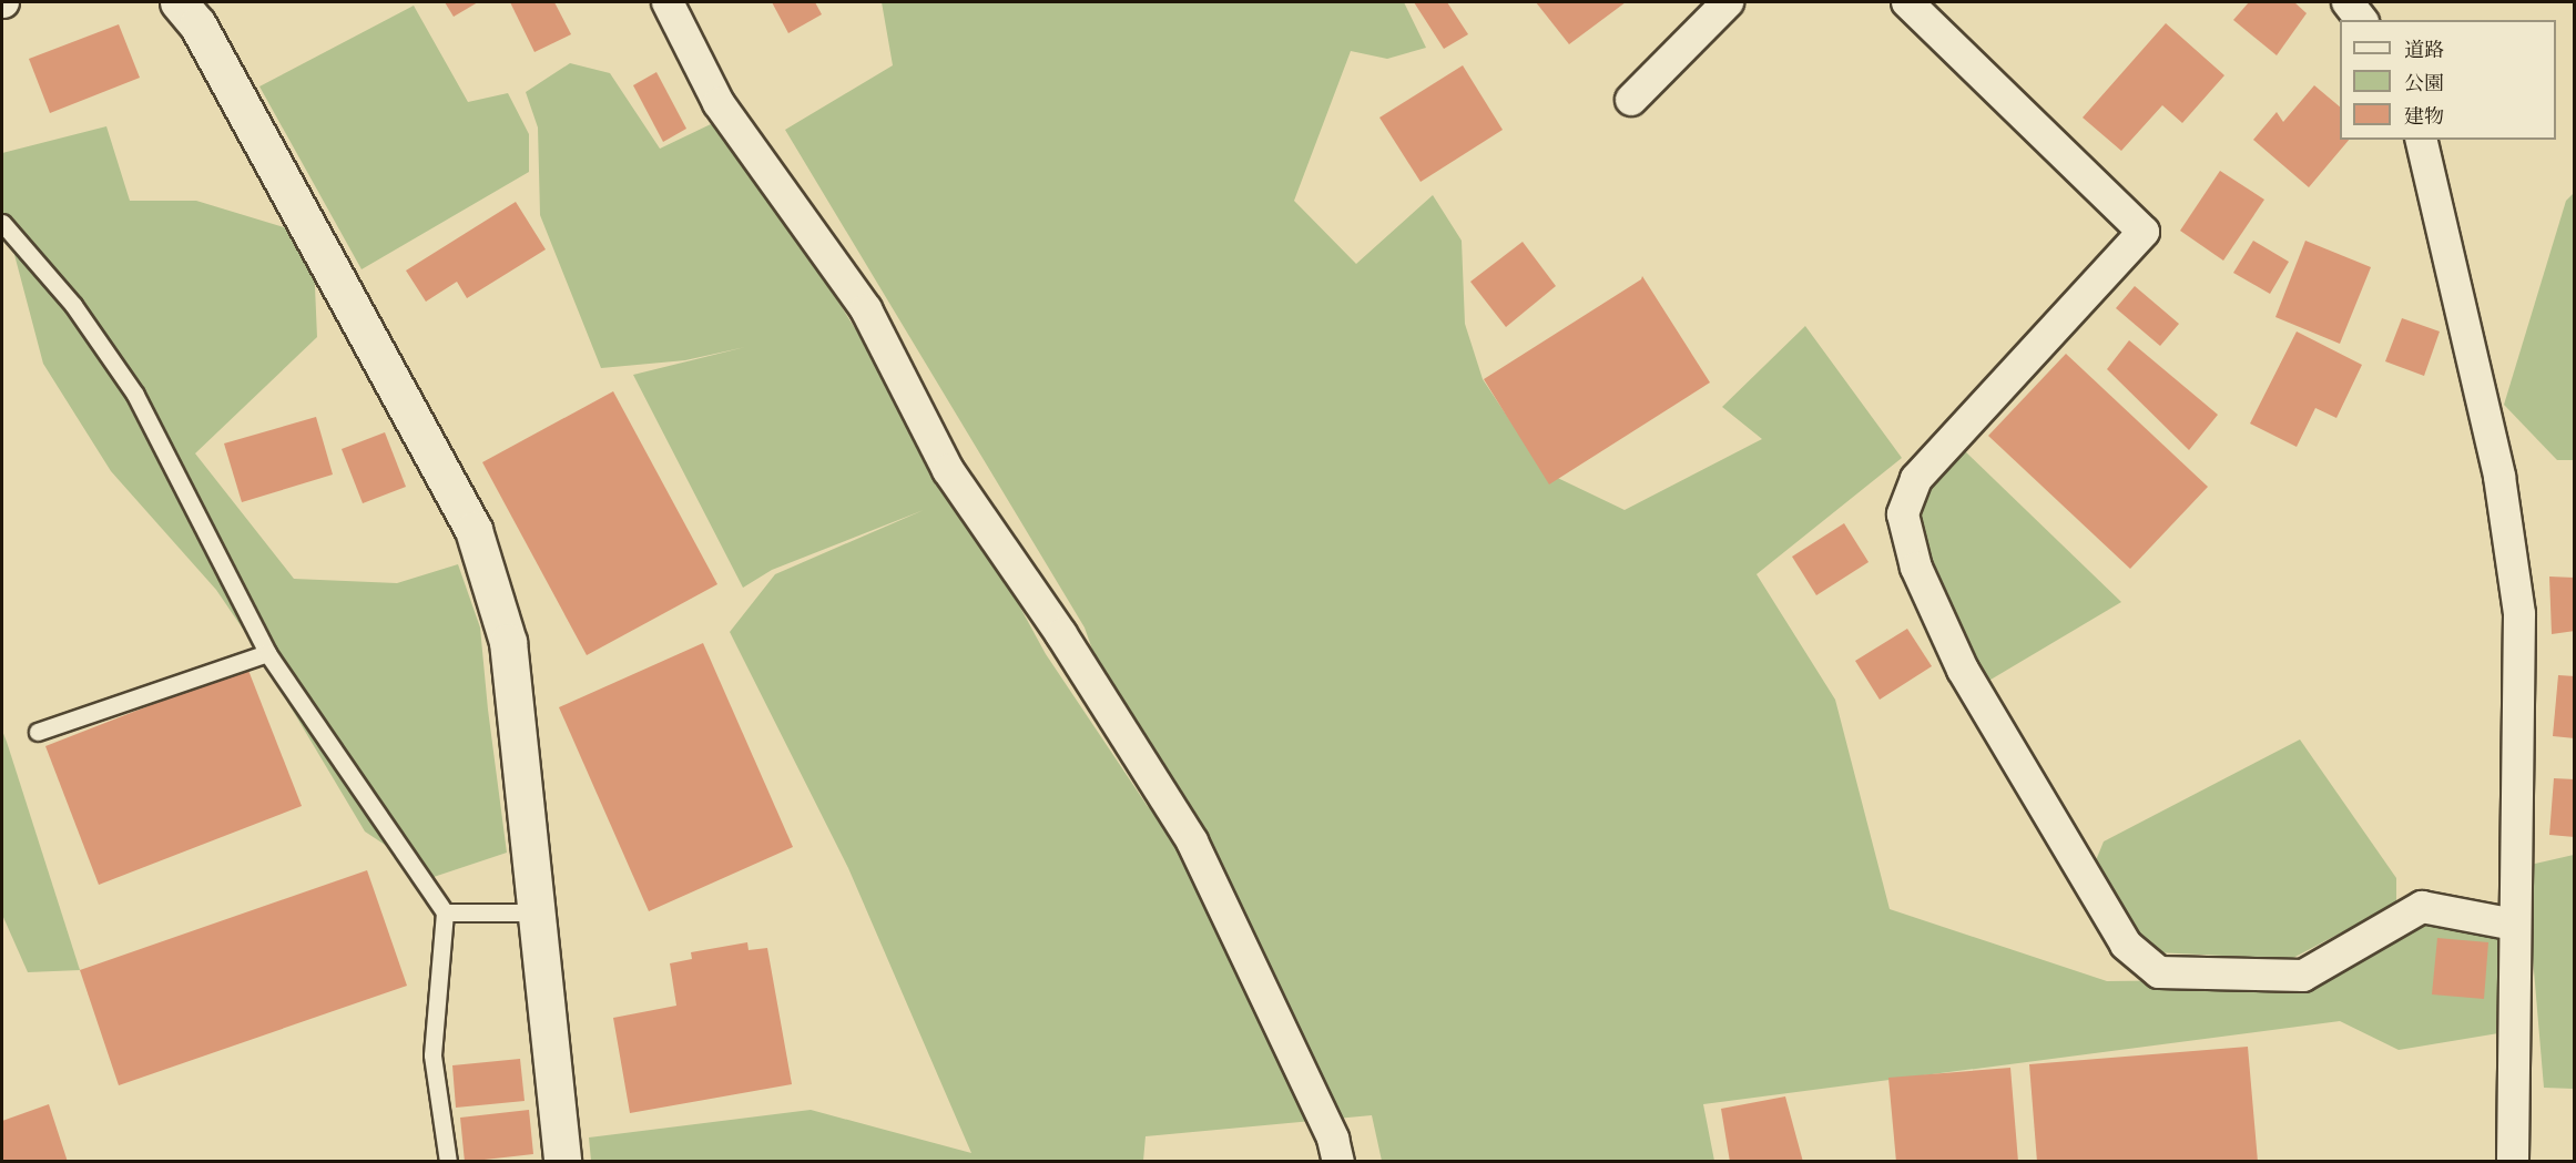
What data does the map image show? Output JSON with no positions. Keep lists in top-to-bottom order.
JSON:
{
  "legend": ["道路", "公園", "建物"]
}
